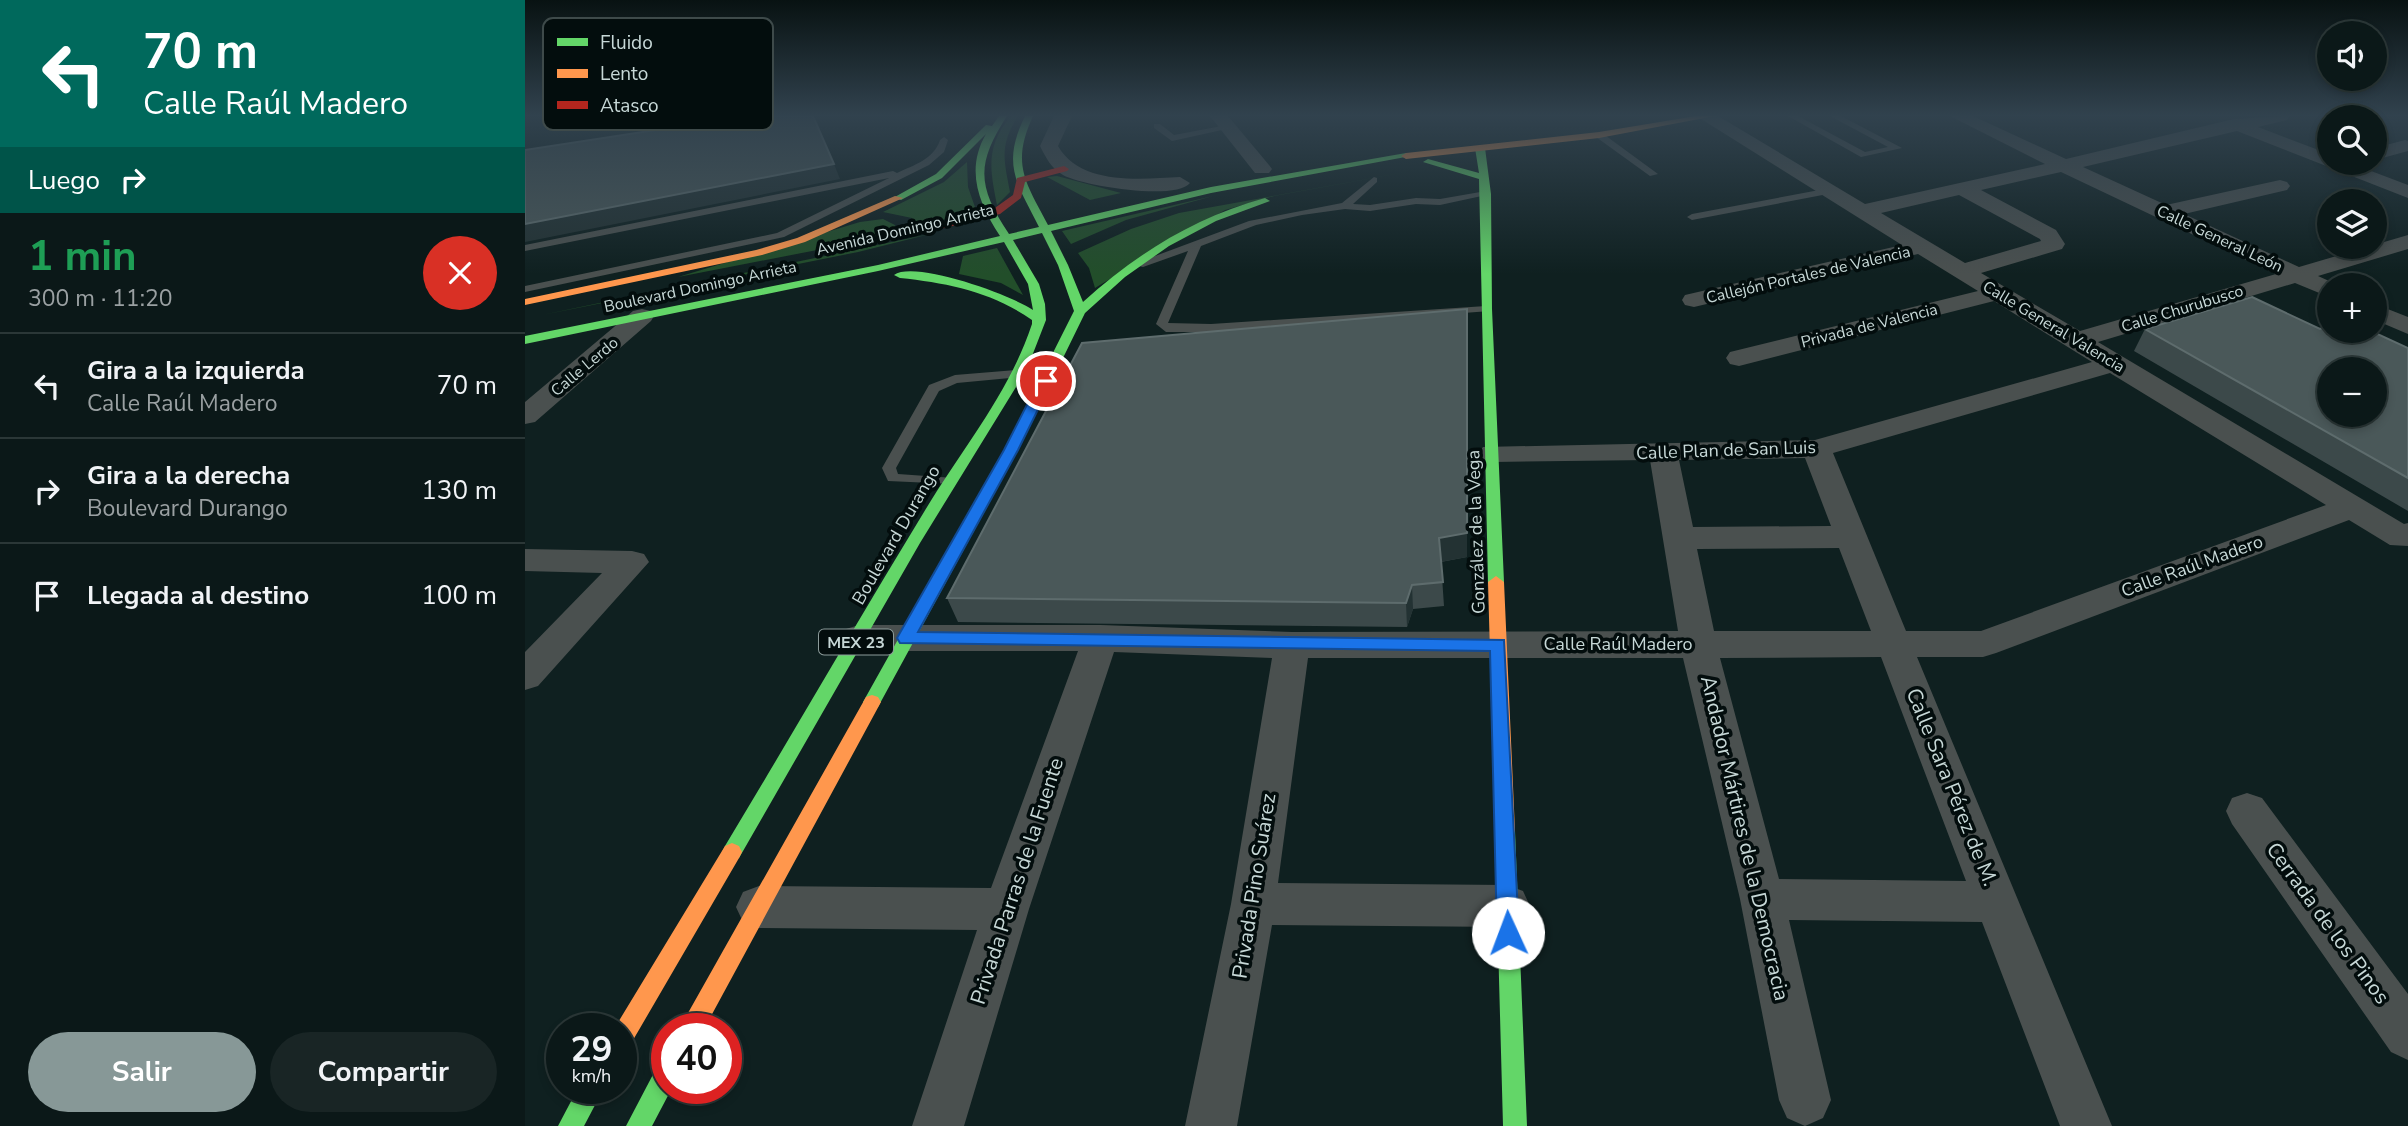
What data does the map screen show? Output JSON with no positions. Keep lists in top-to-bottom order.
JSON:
{
  "streets": {
    "main road": [
      "Avenida Domingo Arrieta",
      "Boulevard Domingo Arrieta",
      "González de la Vega",
      "Boulevard Durango",
      "MEX 23"
    ],
    "street": [
      "Calle General León",
      "Callejón Portales de Valencia",
      "Calle Churubusco",
      "Privada de Valencia",
      "Calle General Valencia",
      "Calle Lerdo",
      "Calle Plan de San Luis",
      "Calle Raúl Madero",
      "Calle Sara Pérez de M.",
      "Andador Mártires de la Democracia",
      "Privada Parras de la Fuente",
      "Privada Pino Suárez",
      "Cerrada de los Pinos"
    ]
  },
  "crossings": [
    ["Avenida Domingo Arrieta", "Boulevard Domingo Arrieta"],
    ["Calle General León", "Calle Churubusco"],
    ["Callejón Portales de Valencia", "Calle General Valencia"],
    ["Boulevard Domingo Arrieta", "Calle Lerdo"],
    ["Calle Churubusco", "Calle General Valencia"],
    ["Privada de Valencia", "Calle General Valencia"],
    ["Calle General Valencia", "Calle Plan de San Luis"],
    ["Calle General Valencia", "Calle Raúl Madero"],
    ["Calle Plan de San Luis", "González de la Vega"],
    ["Calle Plan de San Luis", "Calle Sara Pérez de M."],
    ["Calle Plan de San Luis", "Andador Mártires de la Democracia"],
    ["González de la Vega", "Calle Raúl Madero"],
    ["Boulevard Durango", "Calle Raúl Madero"],
    ["Calle Raúl Madero", "MEX 23"],
    ["Calle Raúl Madero", "Calle Sara Pérez de M."],
    ["Calle Raúl Madero", "Andador Mártires de la Democracia"],
    ["Calle Raúl Madero", "Privada Parras de la Fuente"],
    ["Calle Raúl Madero", "Privada Pino Suárez"]
  ],
  "legend": ["Fluido", "Lento", "Atasco"],
  "page": {
    "turn": ["70 m", "Calle Raúl Madero"],
    "map_buttons": ["+", "−"],
    "then": "Luego",
    "heading": ["1 min", "300 m · 11:20"],
    "list": [
      {
        "name": "Gira a la izquierda",
        "note": "Calle Raúl Madero",
        "value": "70 m"
      },
      {
        "name": "Gira a la derecha",
        "note": "Boulevard Durango",
        "value": "130 m"
      },
      {
        "name": "Llegada al destino",
        "value": "100 m"
      }
    ],
    "speed": "29 km/h",
    "limit": "40",
    "buttons": ["Salir", "Compartir"]
  }
}
